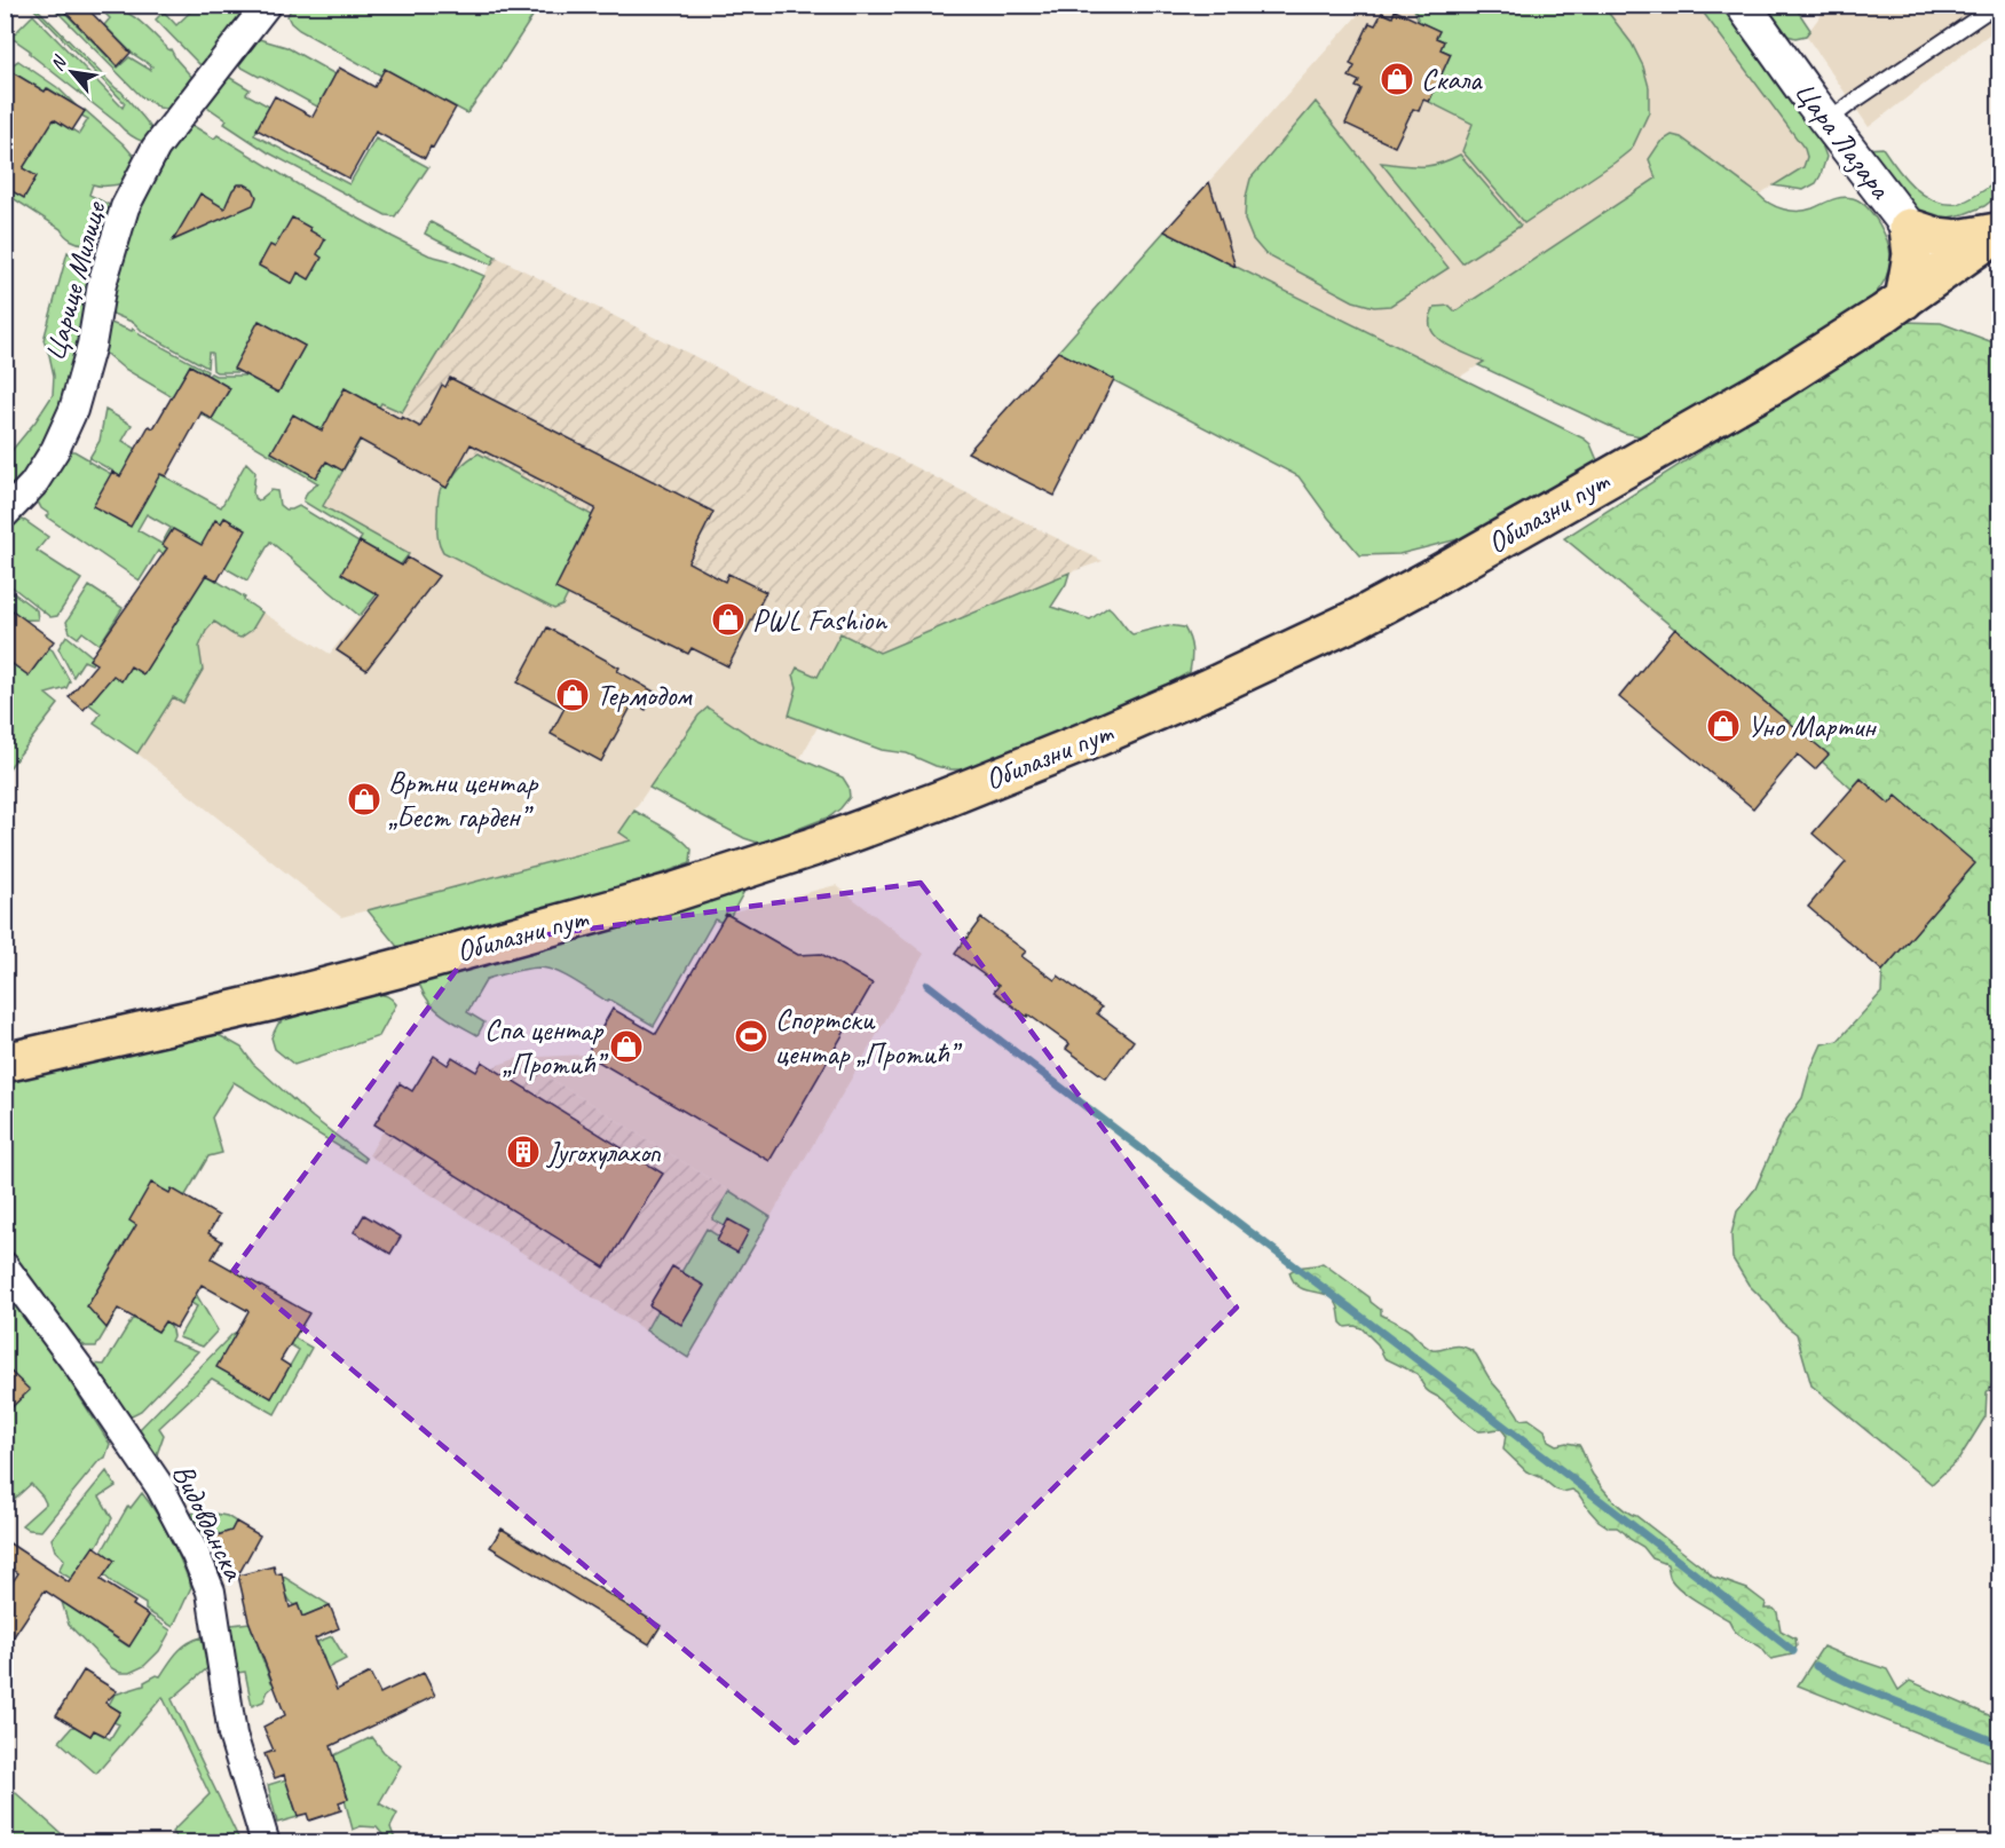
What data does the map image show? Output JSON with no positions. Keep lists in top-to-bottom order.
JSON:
{
  "streets": {
    "main road": ["Обилазни пут"],
    "street": ["Цара Лазара", "Царице Милице", "Видовданска"]
  },
  "crossings": [
    ["Цара Лазара", "Обилазни пут"]
  ],
  "places": {
    "shop": [
      "Скала",
      "PWL Fashion",
      "Термодом",
      "Уно Мартин",
      "Вртни центар „Бест гарден”",
      "Спа центар „Протић”"
    ],
    "sports": ["Спортски центар „Протић”"],
    "building": ["Југохулахоп"]
  },
  "north": "top left"
}
